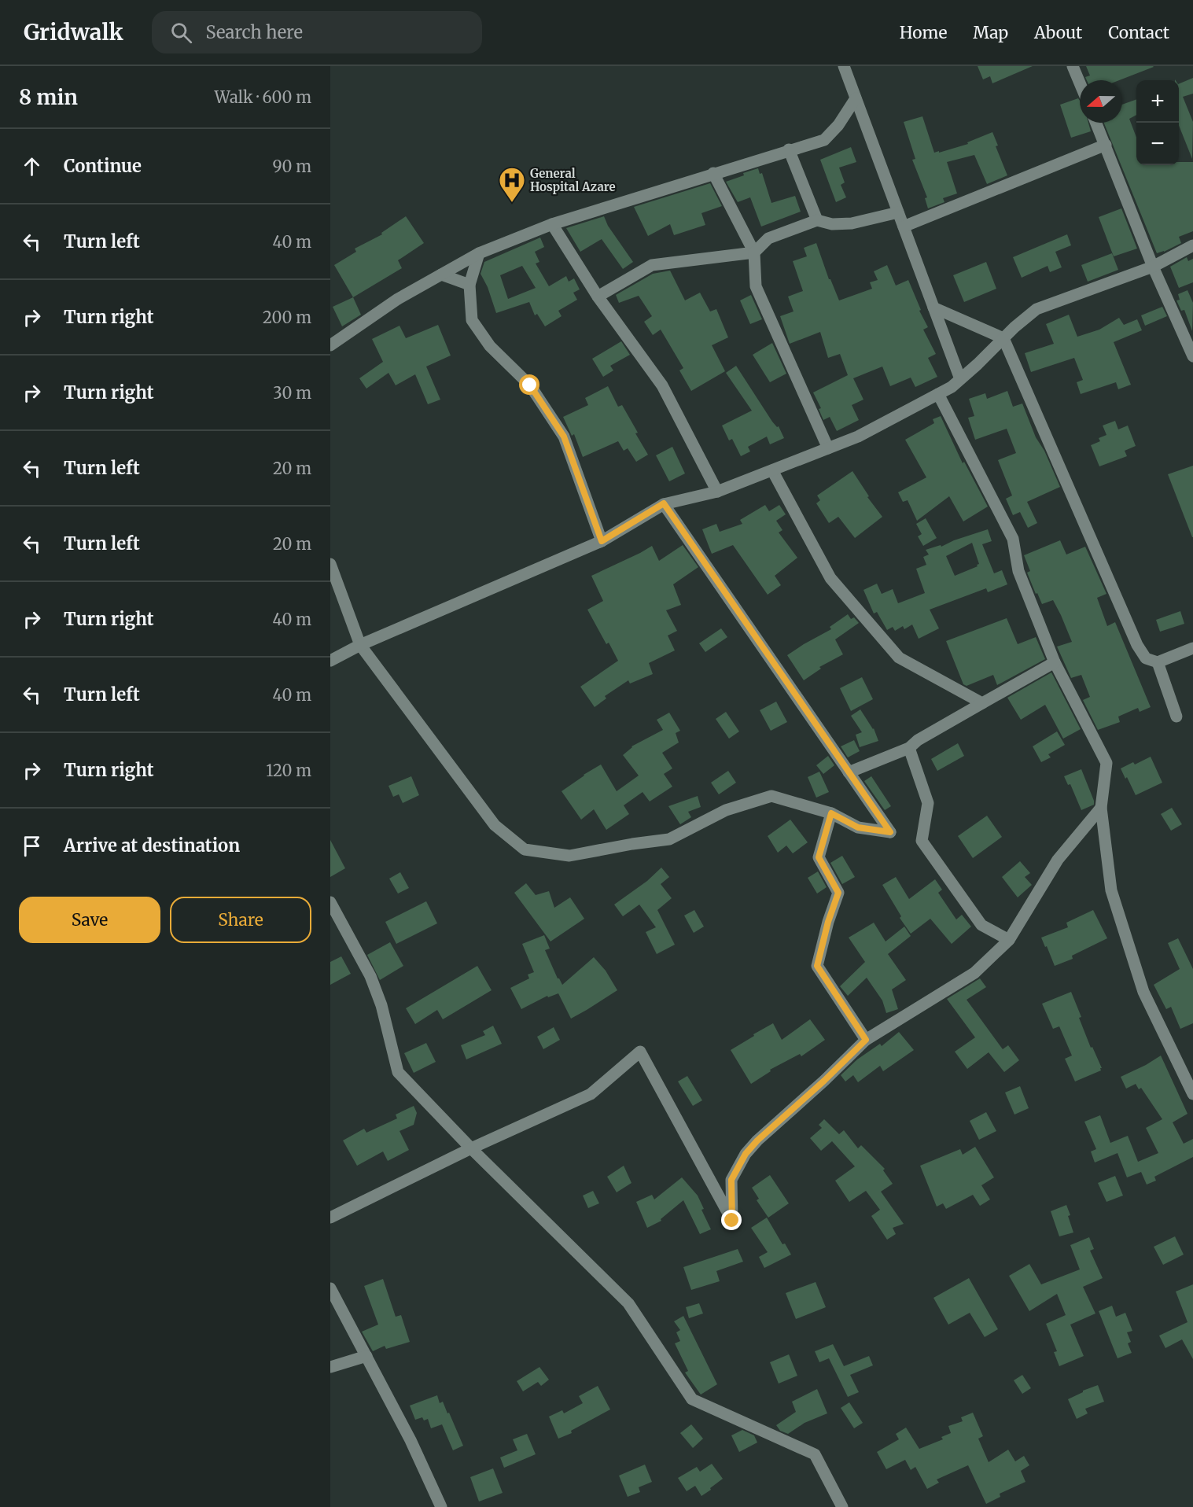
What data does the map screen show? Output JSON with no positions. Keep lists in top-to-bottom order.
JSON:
{
  "places": {
    "hospital": ["General Hospital Azare"]
  },
  "north": "left",
  "page": {
    "header": "Gridwalk",
    "search": "Search here",
    "nav": [
      "Home",
      "Map",
      "About",
      "Contact"
    ],
    "heading": ["8 min", "Walk · 600 m"],
    "map_buttons": ["+", "−"],
    "list": [
      ["Continue", "90 m"],
      ["Turn left", "40 m"],
      ["Turn right", "200 m"],
      ["Turn right", "30 m"],
      ["Turn left", "20 m"],
      ["Turn left", "20 m"],
      ["Turn right", "40 m"],
      ["Turn left", "40 m"],
      ["Turn right", "120 m"],
      "Arrive at destination"
    ],
    "buttons": ["Save", "Share"]
  }
}
